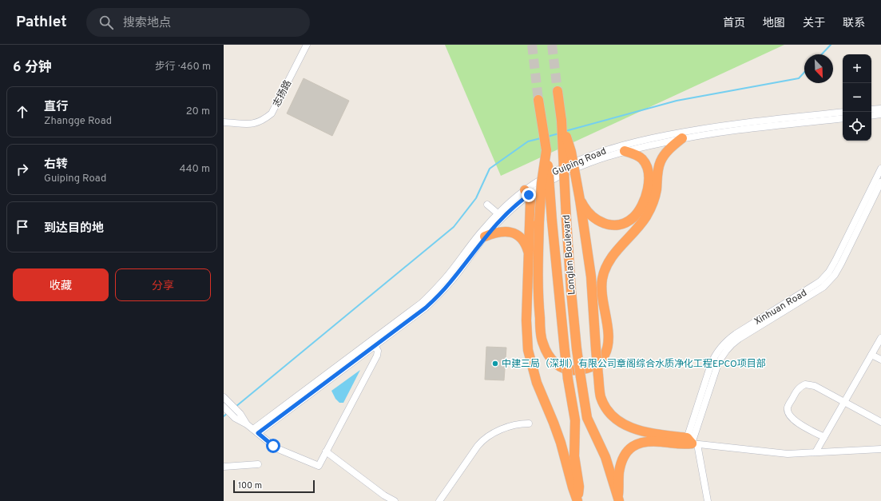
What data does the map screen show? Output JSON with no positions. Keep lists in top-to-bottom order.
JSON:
{
  "streets": {
    "highway": ["Longlan Boulevard"],
    "street": ["志扬路", "Guiping Road", "Xinhuan Road"]
  },
  "places": ["中建三局（深圳）有限公司章阁综合水质净化工程EPCO项目部"],
  "scale_bar": "100 m",
  "north": "bottom right",
  "page": {
    "header": "Pathlet",
    "search": "搜索地点",
    "nav": [
      "首页",
      "地图",
      "关于",
      "联系"
    ],
    "heading": ["6 分钟", "步行 · 460 m"],
    "map_buttons": ["+", "−"],
    "list": [
      ["直行", "Zhangge Road", "20 m"],
      ["右转", "Guiping Road", "440 m"],
      "到达目的地"
    ],
    "buttons": ["收藏", "分享"],
    "scale": "100 m"
  }
}
